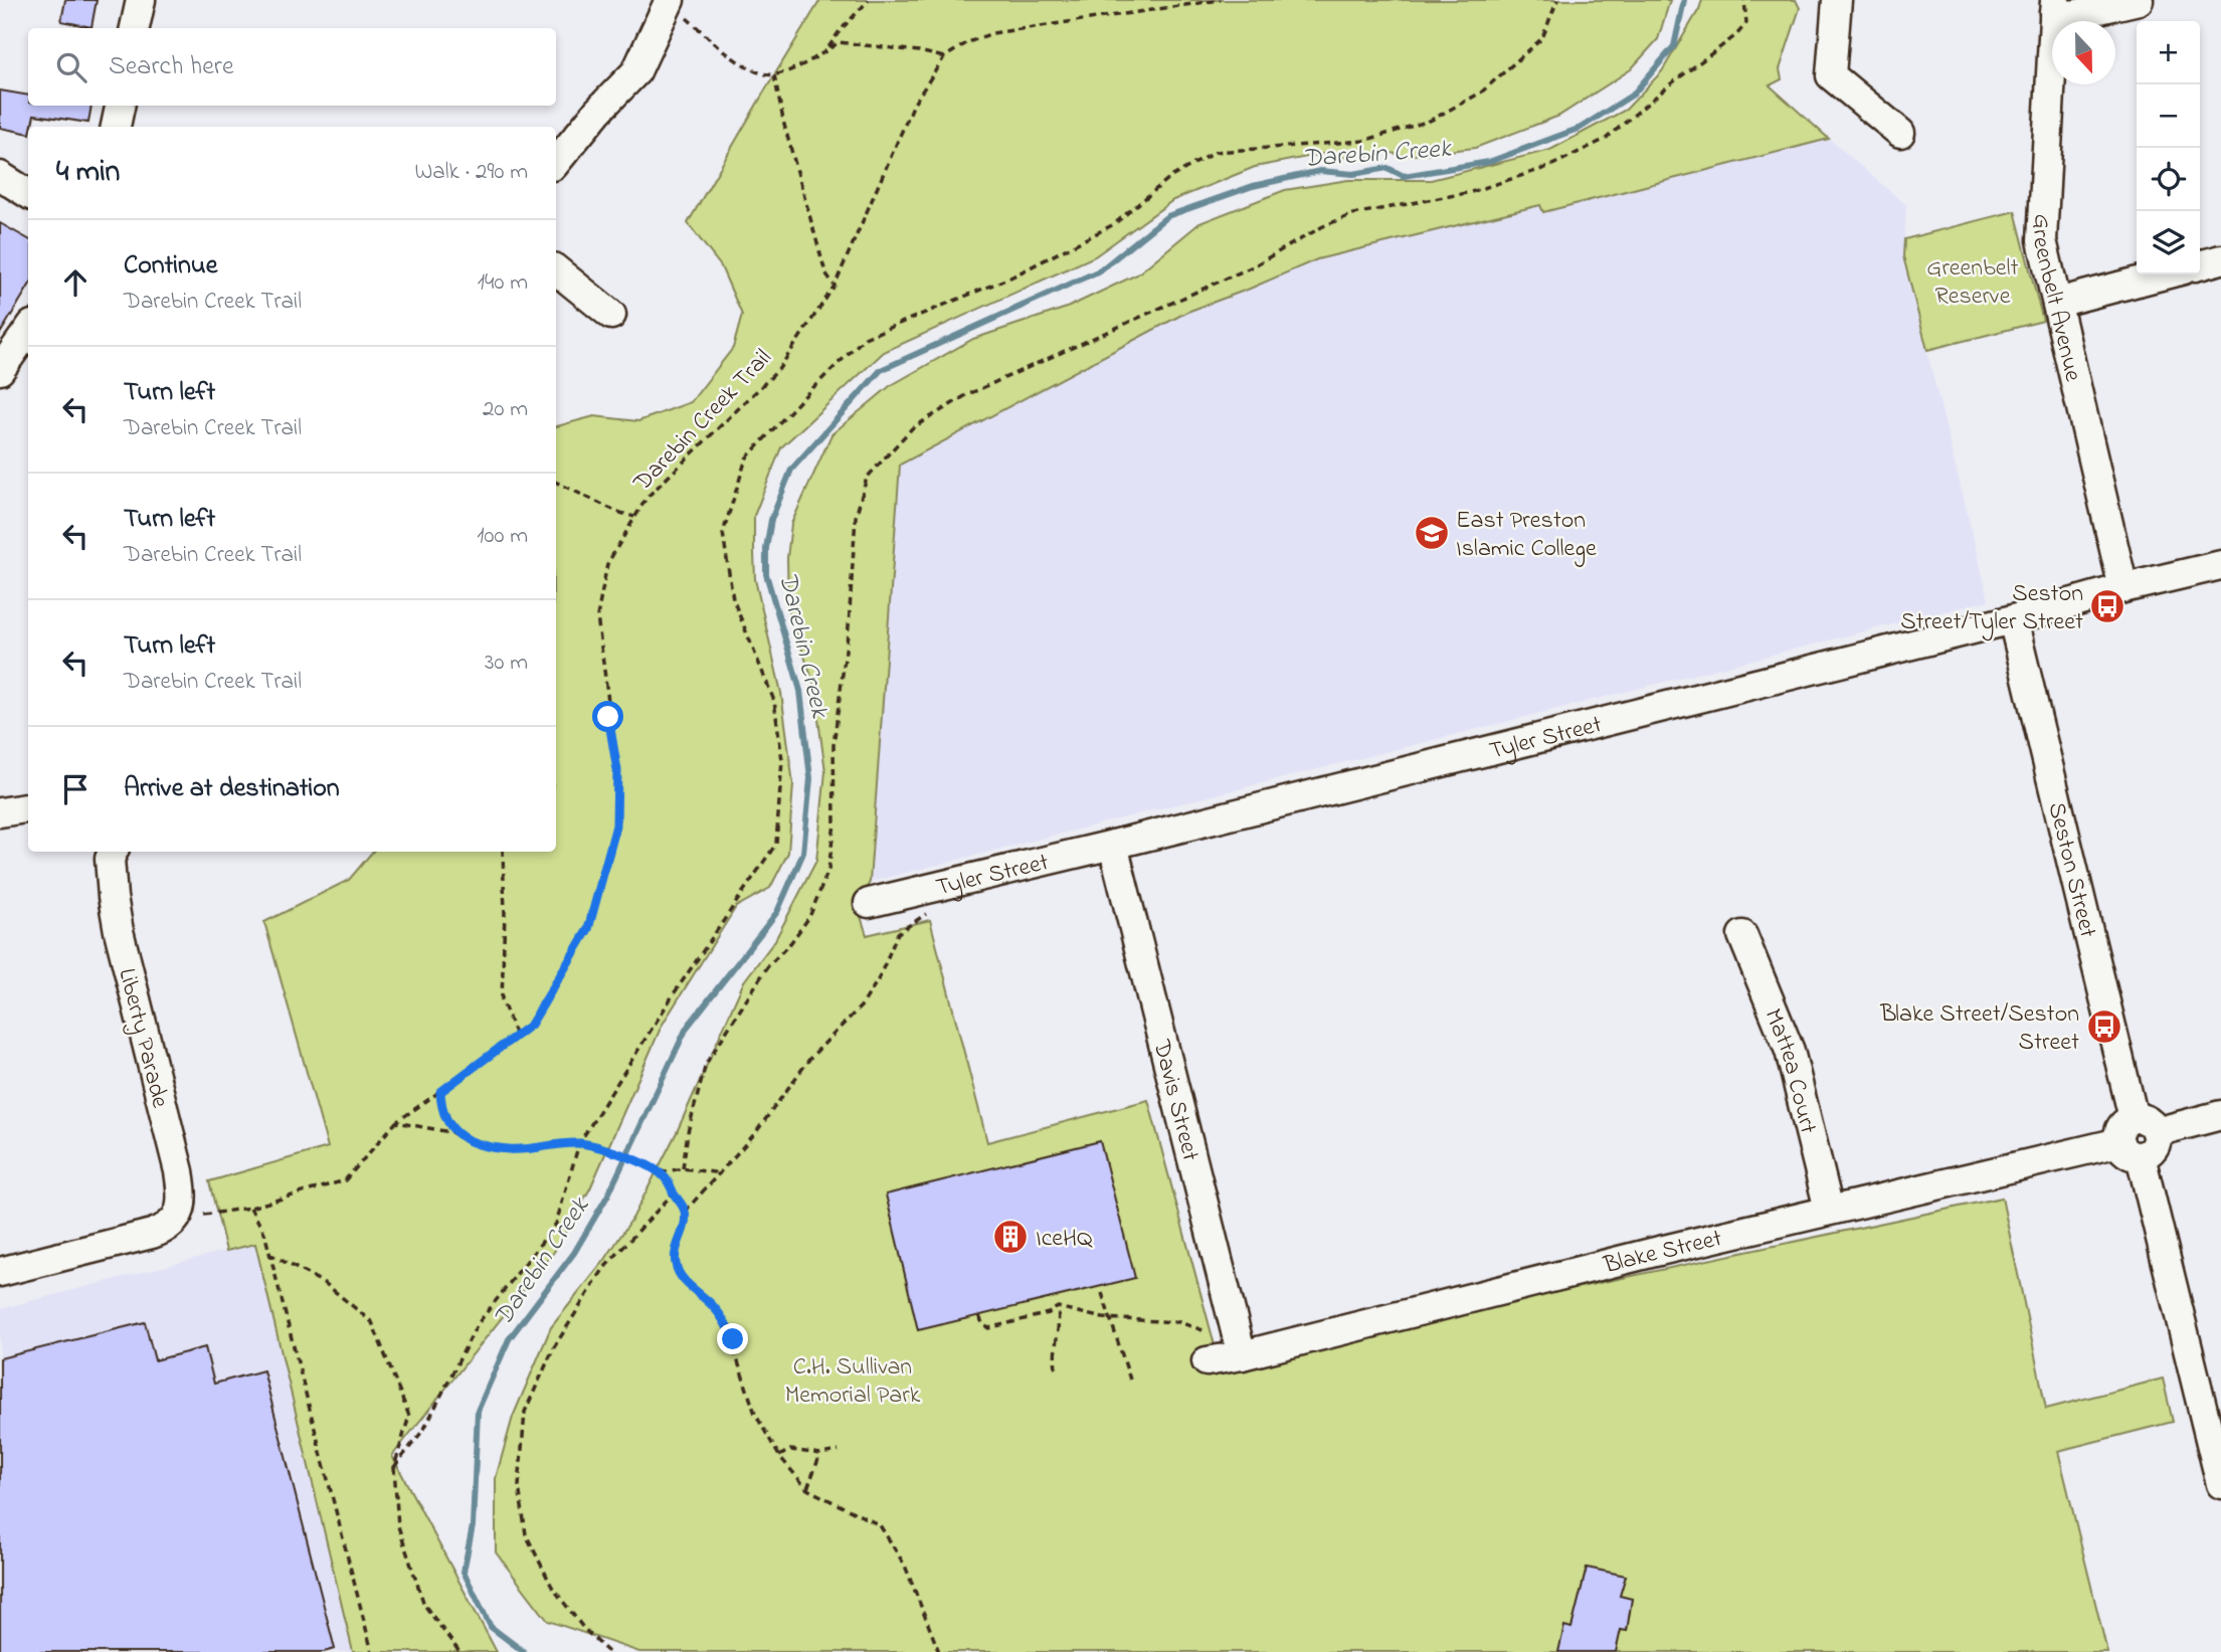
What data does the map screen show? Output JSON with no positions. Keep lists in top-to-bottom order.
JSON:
{
  "streets": {
    "street": [
      "Greenbelt Avenue",
      "Tyler Street",
      "Seston Street",
      "Liberty Parade",
      "Mattea Court",
      "Davis Street",
      "Blake Street"
    ],
    "path": ["Darebin Creek Trail"]
  },
  "crossings": [
    ["Greenbelt Avenue", "Tyler Street"],
    ["Darebin Creek Trail", "Liberty Parade"],
    ["Tyler Street", "Seston Street"],
    ["Tyler Street", "Davis Street"],
    ["Mattea Court", "Blake Street"],
    ["Davis Street", "Blake Street"]
  ],
  "water": ["Darebin Creek"],
  "parks": ["Greenbelt Reserve", "C.H. Sullivan Memorial Park"],
  "places": {
    "school or university": ["East Preston Islamic College"],
    "bus stop": ["Seston Street/Tyler Street", "Blake Street/Seston Street"],
    "building": ["IceHQ"]
  },
  "north": "bottom",
  "page": {
    "map_buttons": ["+", "−"],
    "search": "Search here",
    "heading": ["4 min", "Walk · 290 m"],
    "list": [
      ["Continue", "Darebin Creek Trail", "140 m"],
      ["Turn left", "Darebin Creek Trail", "20 m"],
      ["Turn left", "Darebin Creek Trail", "100 m"],
      ["Turn left", "Darebin Creek Trail", "30 m"],
      "Arrive at destination"
    ]
  }
}
